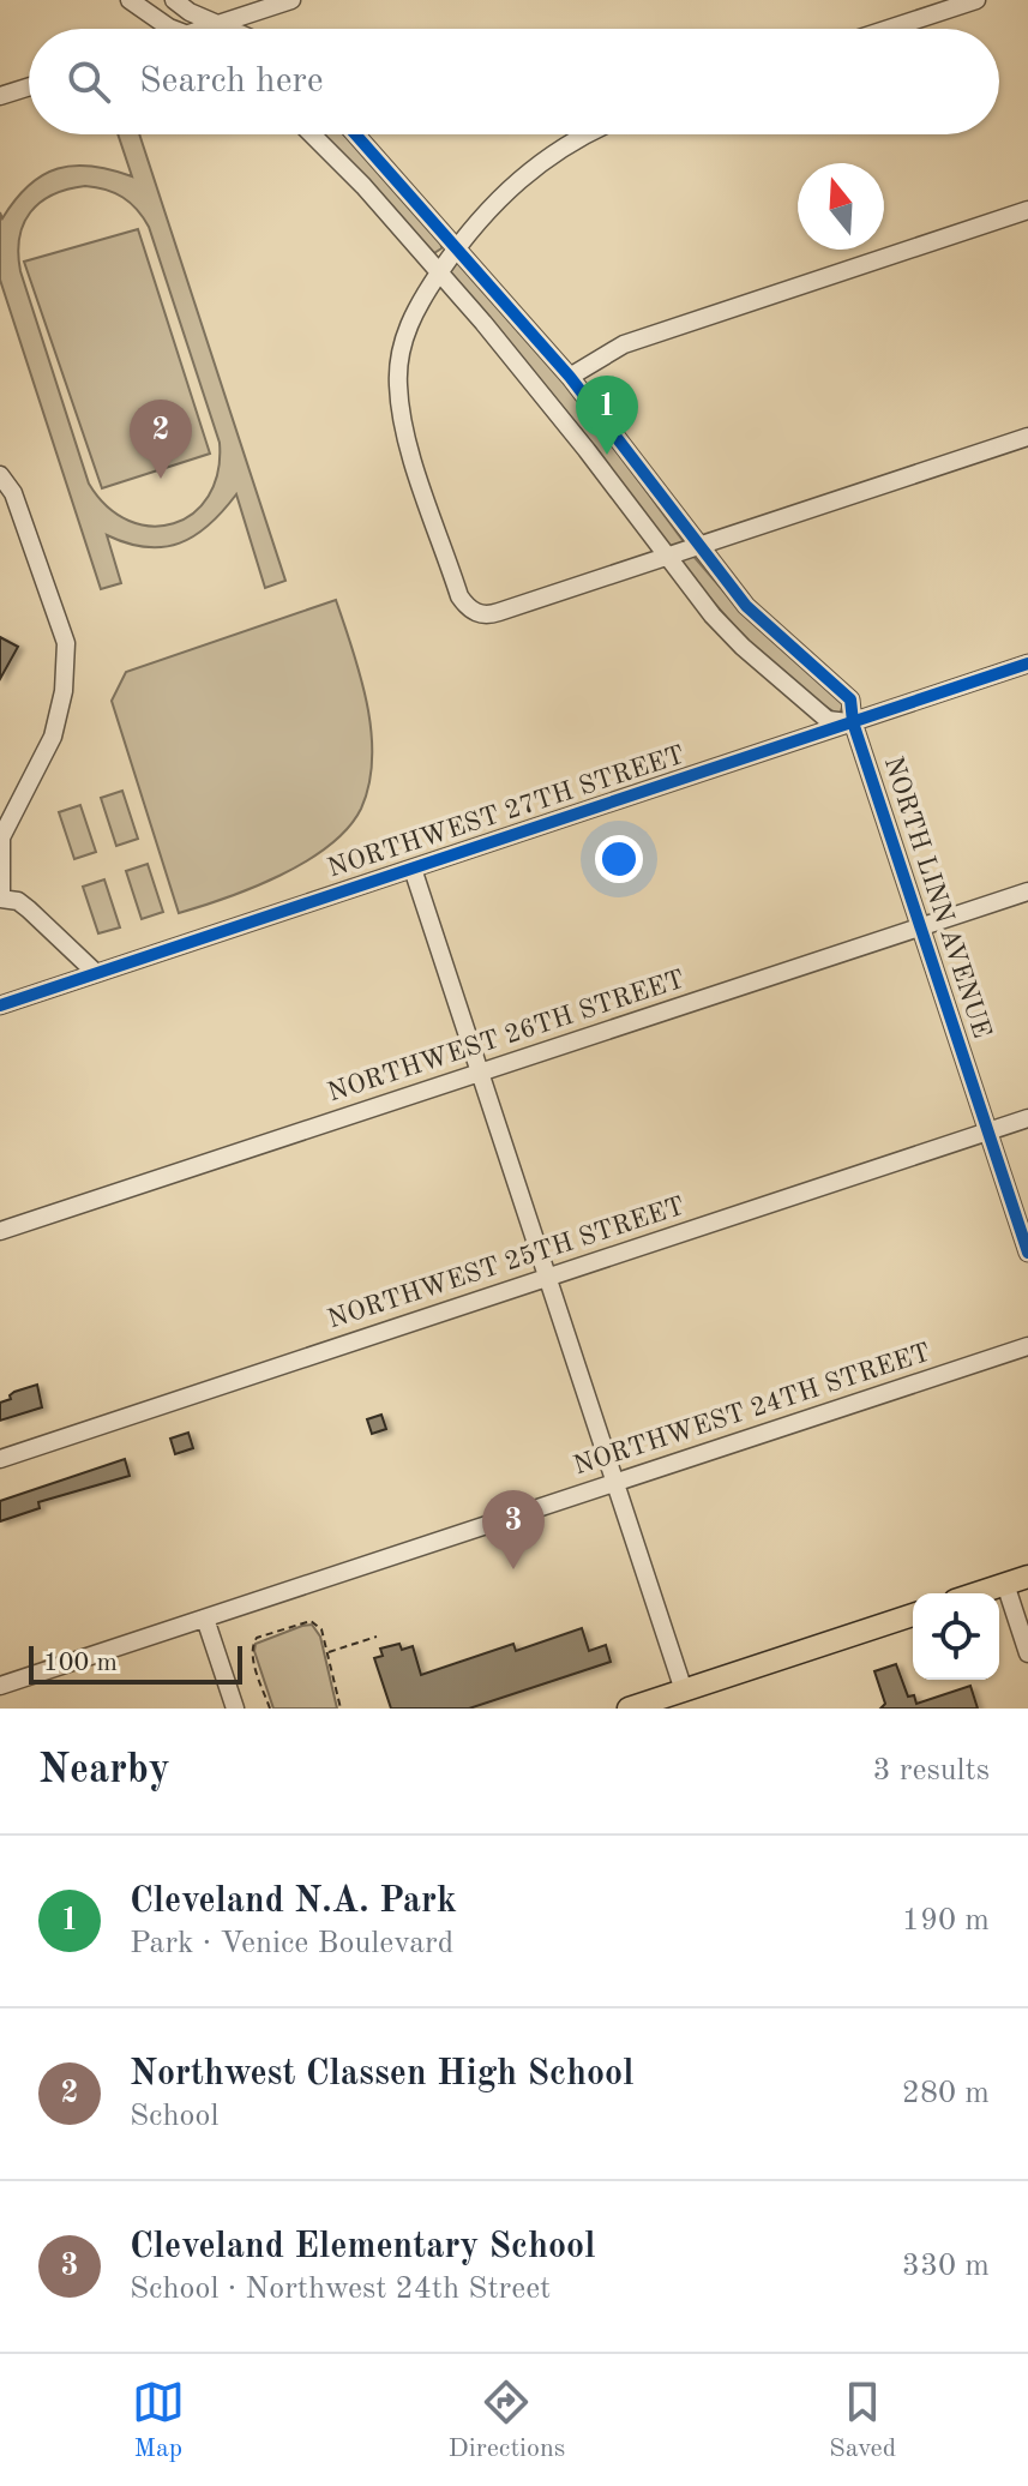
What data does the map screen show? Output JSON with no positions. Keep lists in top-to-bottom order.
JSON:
{
  "streets": {
    "street": [
      "NORTHWEST 27TH STREET",
      "NORTH LINN AVENUE",
      "NORTHWEST 26TH STREET",
      "NORTHWEST 25TH STREET",
      "NORTHWEST 24TH STREET"
    ]
  },
  "crossings": [
    ["NORTHWEST 27TH STREET", "NORTH LINN AVENUE"],
    ["NORTH LINN AVENUE", "NORTHWEST 26TH STREET"],
    ["NORTH LINN AVENUE", "NORTHWEST 25TH STREET"]
  ],
  "scale_bar": "100 m",
  "north": "top",
  "page": {
    "search": "Search here",
    "pins": ["1", "2", "3"],
    "scale": "100 m",
    "heading": ["Nearby", "3 results"],
    "list": [
      {
        "mark": "1",
        "name": "Cleveland N.A. Park",
        "note": "Park · Venice Boulevard",
        "value": "190 m"
      },
      {
        "mark": "2",
        "name": "Northwest Classen High School",
        "note": "School",
        "value": "280 m"
      },
      {
        "mark": "3",
        "name": "Cleveland Elementary School",
        "note": "School · Northwest 24th Street",
        "value": "330 m"
      }
    ],
    "nav": ["Map", "Directions", "Saved"]
  }
}
